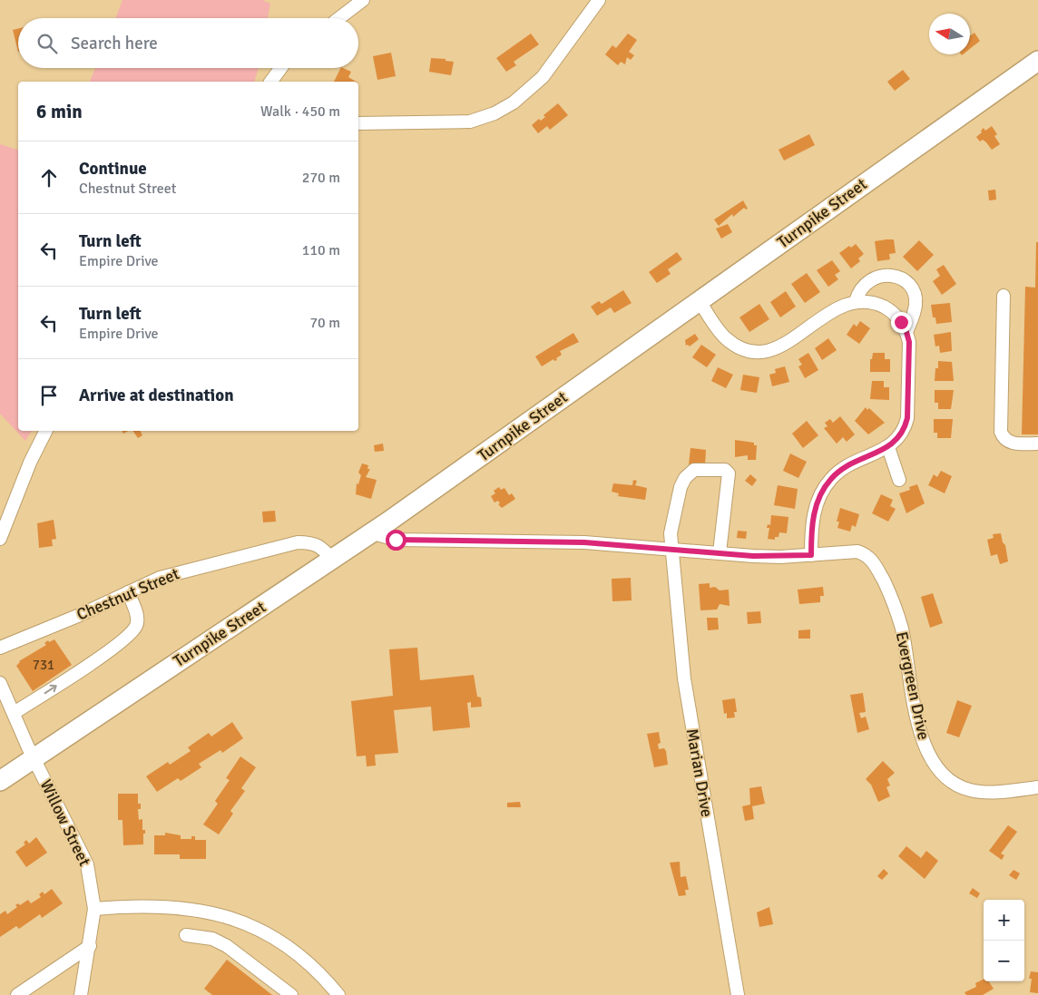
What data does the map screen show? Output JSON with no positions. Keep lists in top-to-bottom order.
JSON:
{
  "streets": {
    "highway": ["Turnpike Street"],
    "street": [
      "Chestnut Street",
      "Evergreen Drive",
      "Marian Drive",
      "Willow Street"
    ]
  },
  "crossings": [
    ["Turnpike Street", "Chestnut Street"],
    ["Turnpike Street", "Willow Street"]
  ],
  "house_numbers": ["731"],
  "north": "left",
  "page": {
    "search": "Search here",
    "heading": ["6 min", "Walk · 450 m"],
    "list": [
      ["Continue", "Chestnut Street", "270 m"],
      ["Turn left", "Empire Drive", "110 m"],
      ["Turn left", "Empire Drive", "70 m"],
      "Arrive at destination"
    ],
    "map_buttons": ["+", "−"]
  }
}
